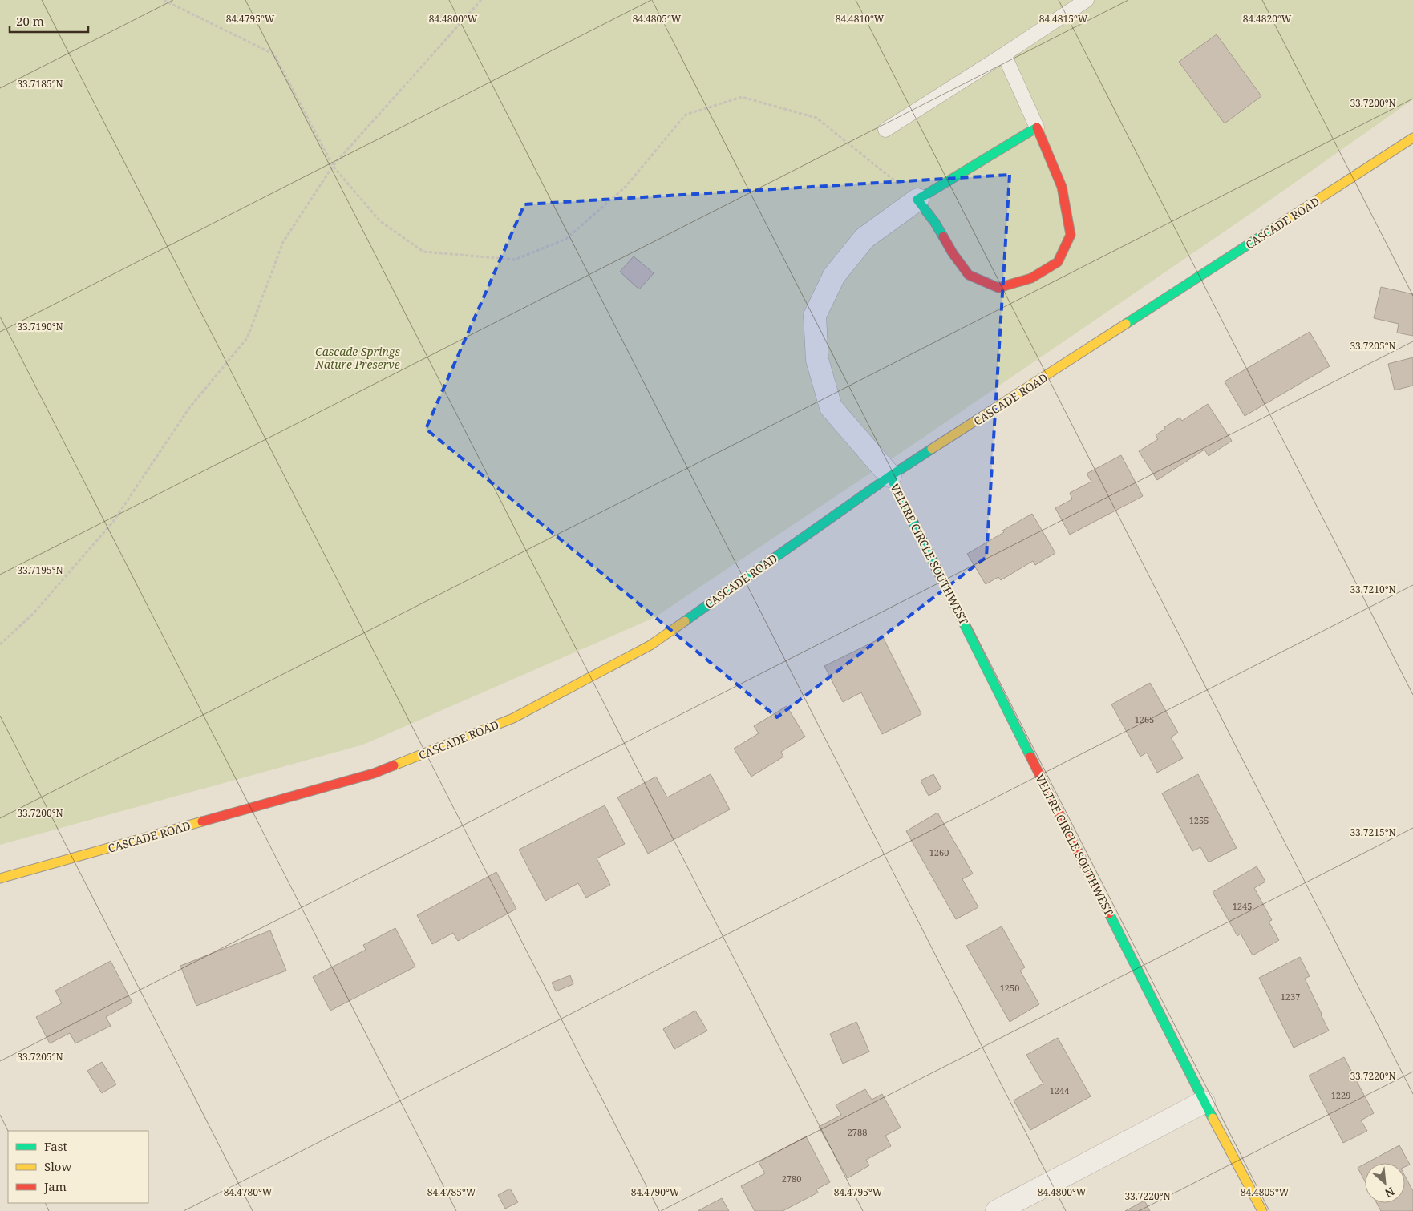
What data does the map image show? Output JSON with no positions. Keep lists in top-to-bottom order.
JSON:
{
  "streets": {
    "main road": ["CASCADE ROAD", "VELTRE CIRCLE SOUTHWEST"]
  },
  "crossings": [
    ["CASCADE ROAD", "VELTRE CIRCLE SOUTHWEST"]
  ],
  "parks": ["Cascade Springs Nature Preserve"],
  "house_numbers": [
    "1265",
    "1255",
    "1260",
    "1245",
    "1250",
    "1237",
    "1244",
    "1229",
    "2788",
    "2780"
  ],
  "legend": ["Fast", "Slow", "Jam"],
  "scale_bar": "20 m",
  "north": "bottom right",
  "coordinates": [
    "84.4795°W",
    "84.4800°W",
    "84.4805°W",
    "84.4810°W",
    "84.4815°W",
    "84.4820°W",
    "33.7185°N",
    "33.7200°N",
    "33.7190°N",
    "33.7205°N",
    "33.7195°N",
    "33.7210°N",
    "33.7215°N",
    "33.7220°N",
    "84.4780°W",
    "84.4785°W",
    "84.4790°W"
  ]
}
